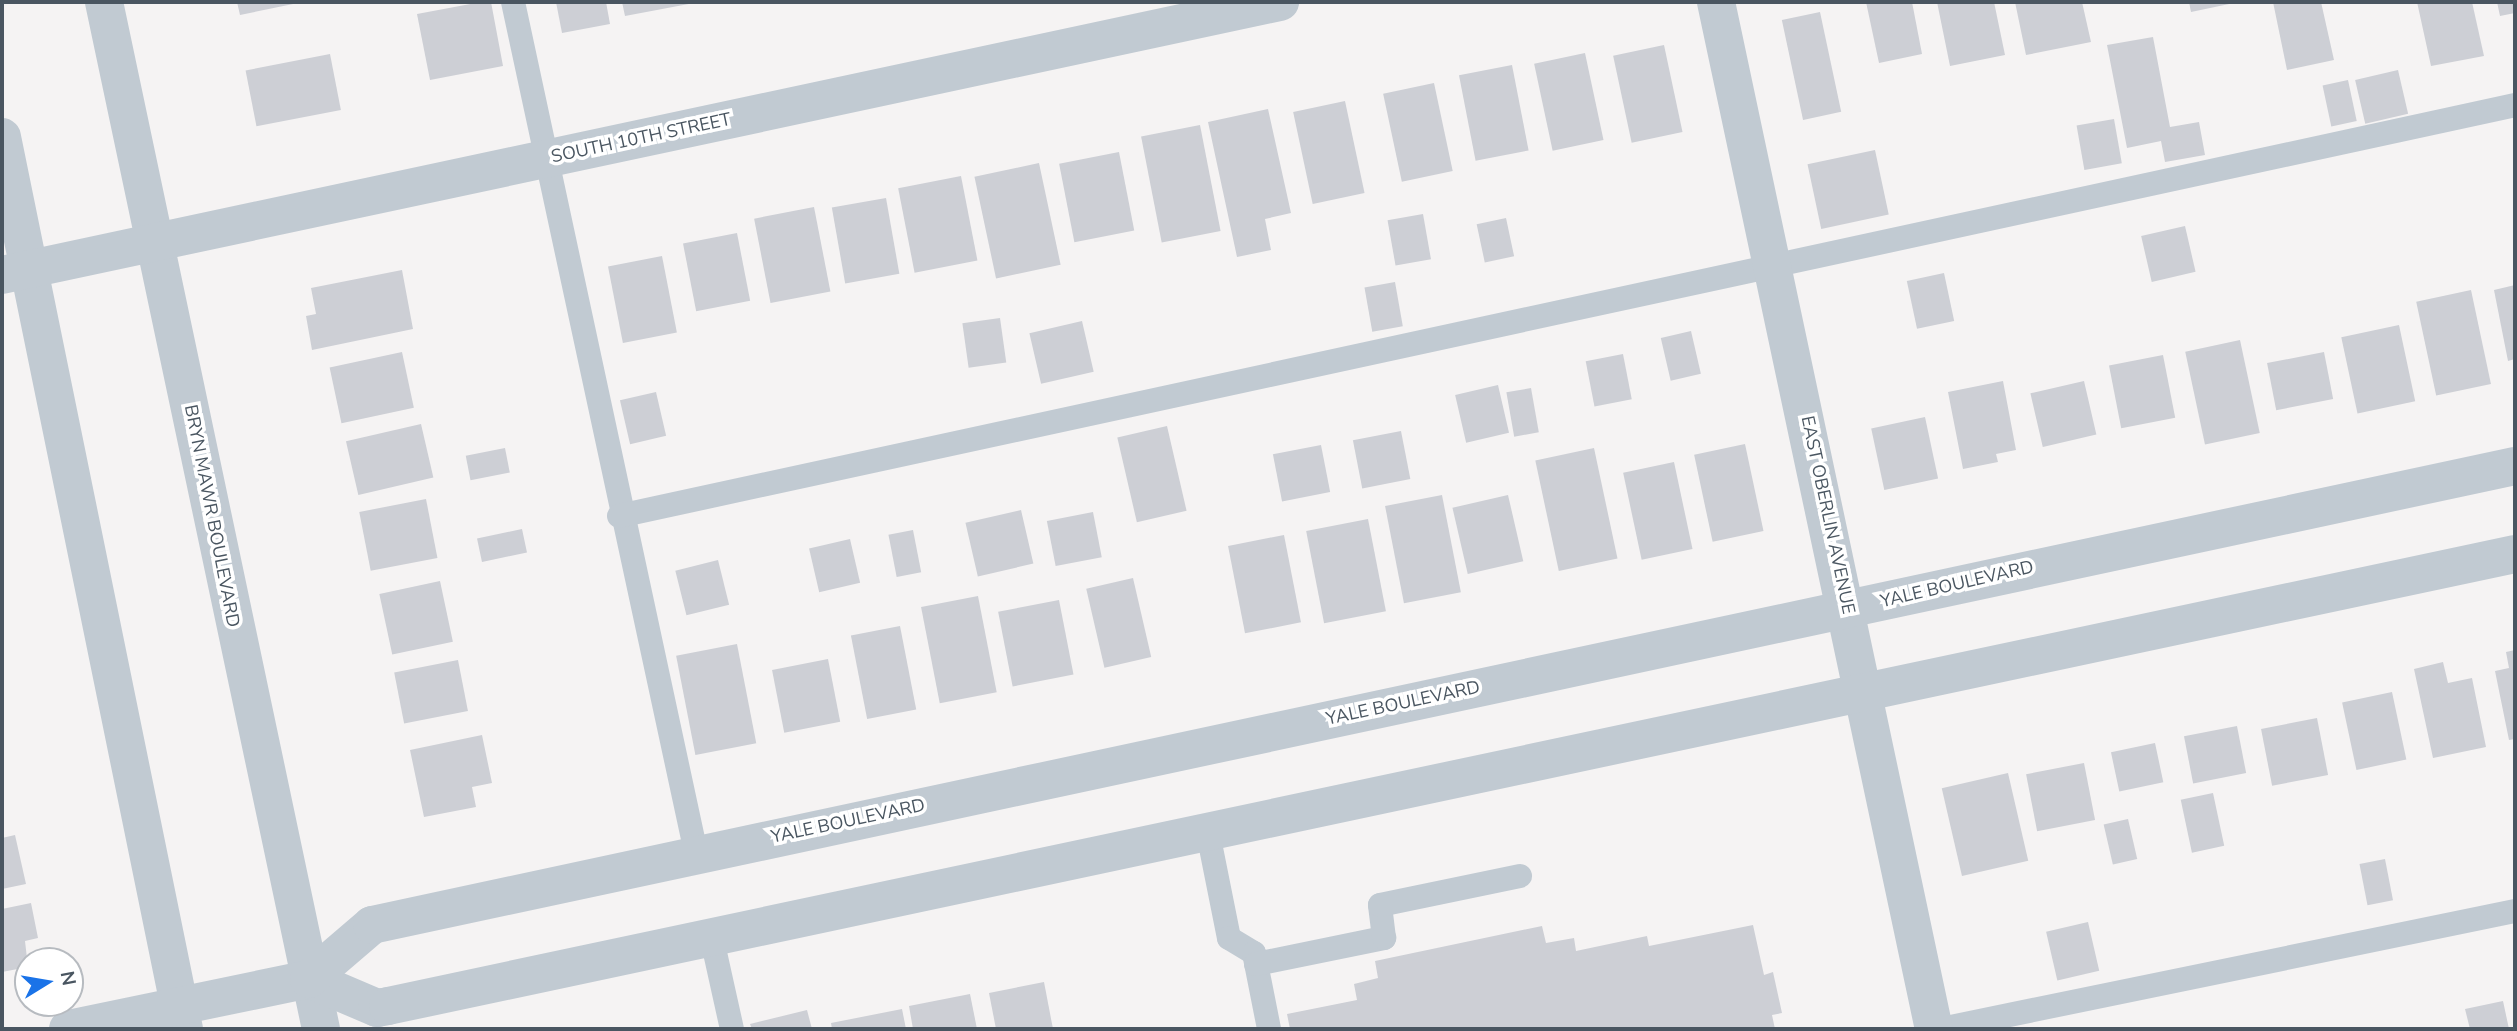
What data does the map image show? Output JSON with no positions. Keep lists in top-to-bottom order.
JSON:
{
  "streets": {
    "street": [
      "SOUTH 10TH STREET",
      "EAST OBERLIN AVENUE",
      "BRYN MAWR BOULEVARD",
      "YALE BOULEVARD"
    ]
  },
  "crossings": [
    ["SOUTH 10TH STREET", "BRYN MAWR BOULEVARD"],
    ["EAST OBERLIN AVENUE", "YALE BOULEVARD"],
    ["BRYN MAWR BOULEVARD", "YALE BOULEVARD"]
  ],
  "north": "right"
}
